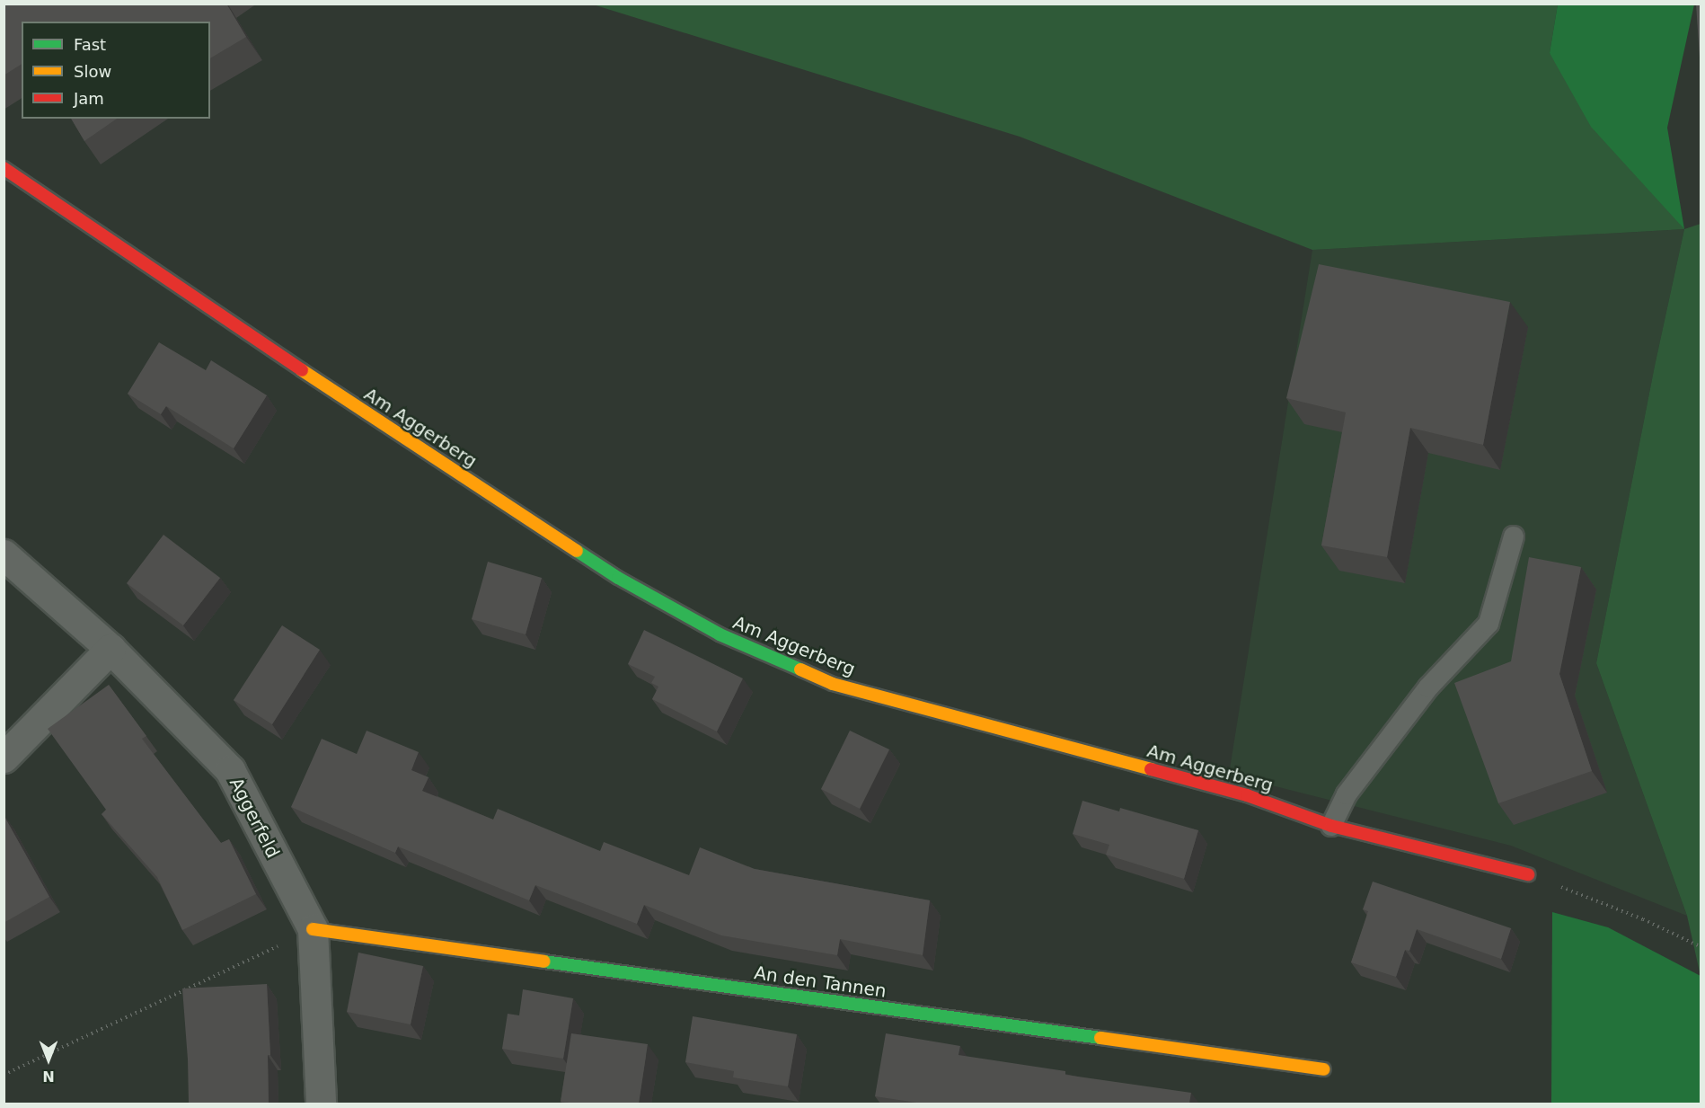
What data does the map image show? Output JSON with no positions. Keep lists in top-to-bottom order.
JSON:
{
  "streets": {
    "street": ["Am Aggerberg", "Aggerfeld", "An den Tannen"]
  },
  "crossings": [
    ["Aggerfeld", "An den Tannen"]
  ],
  "legend": ["Fast", "Slow", "Jam"],
  "north": "bottom"
}
